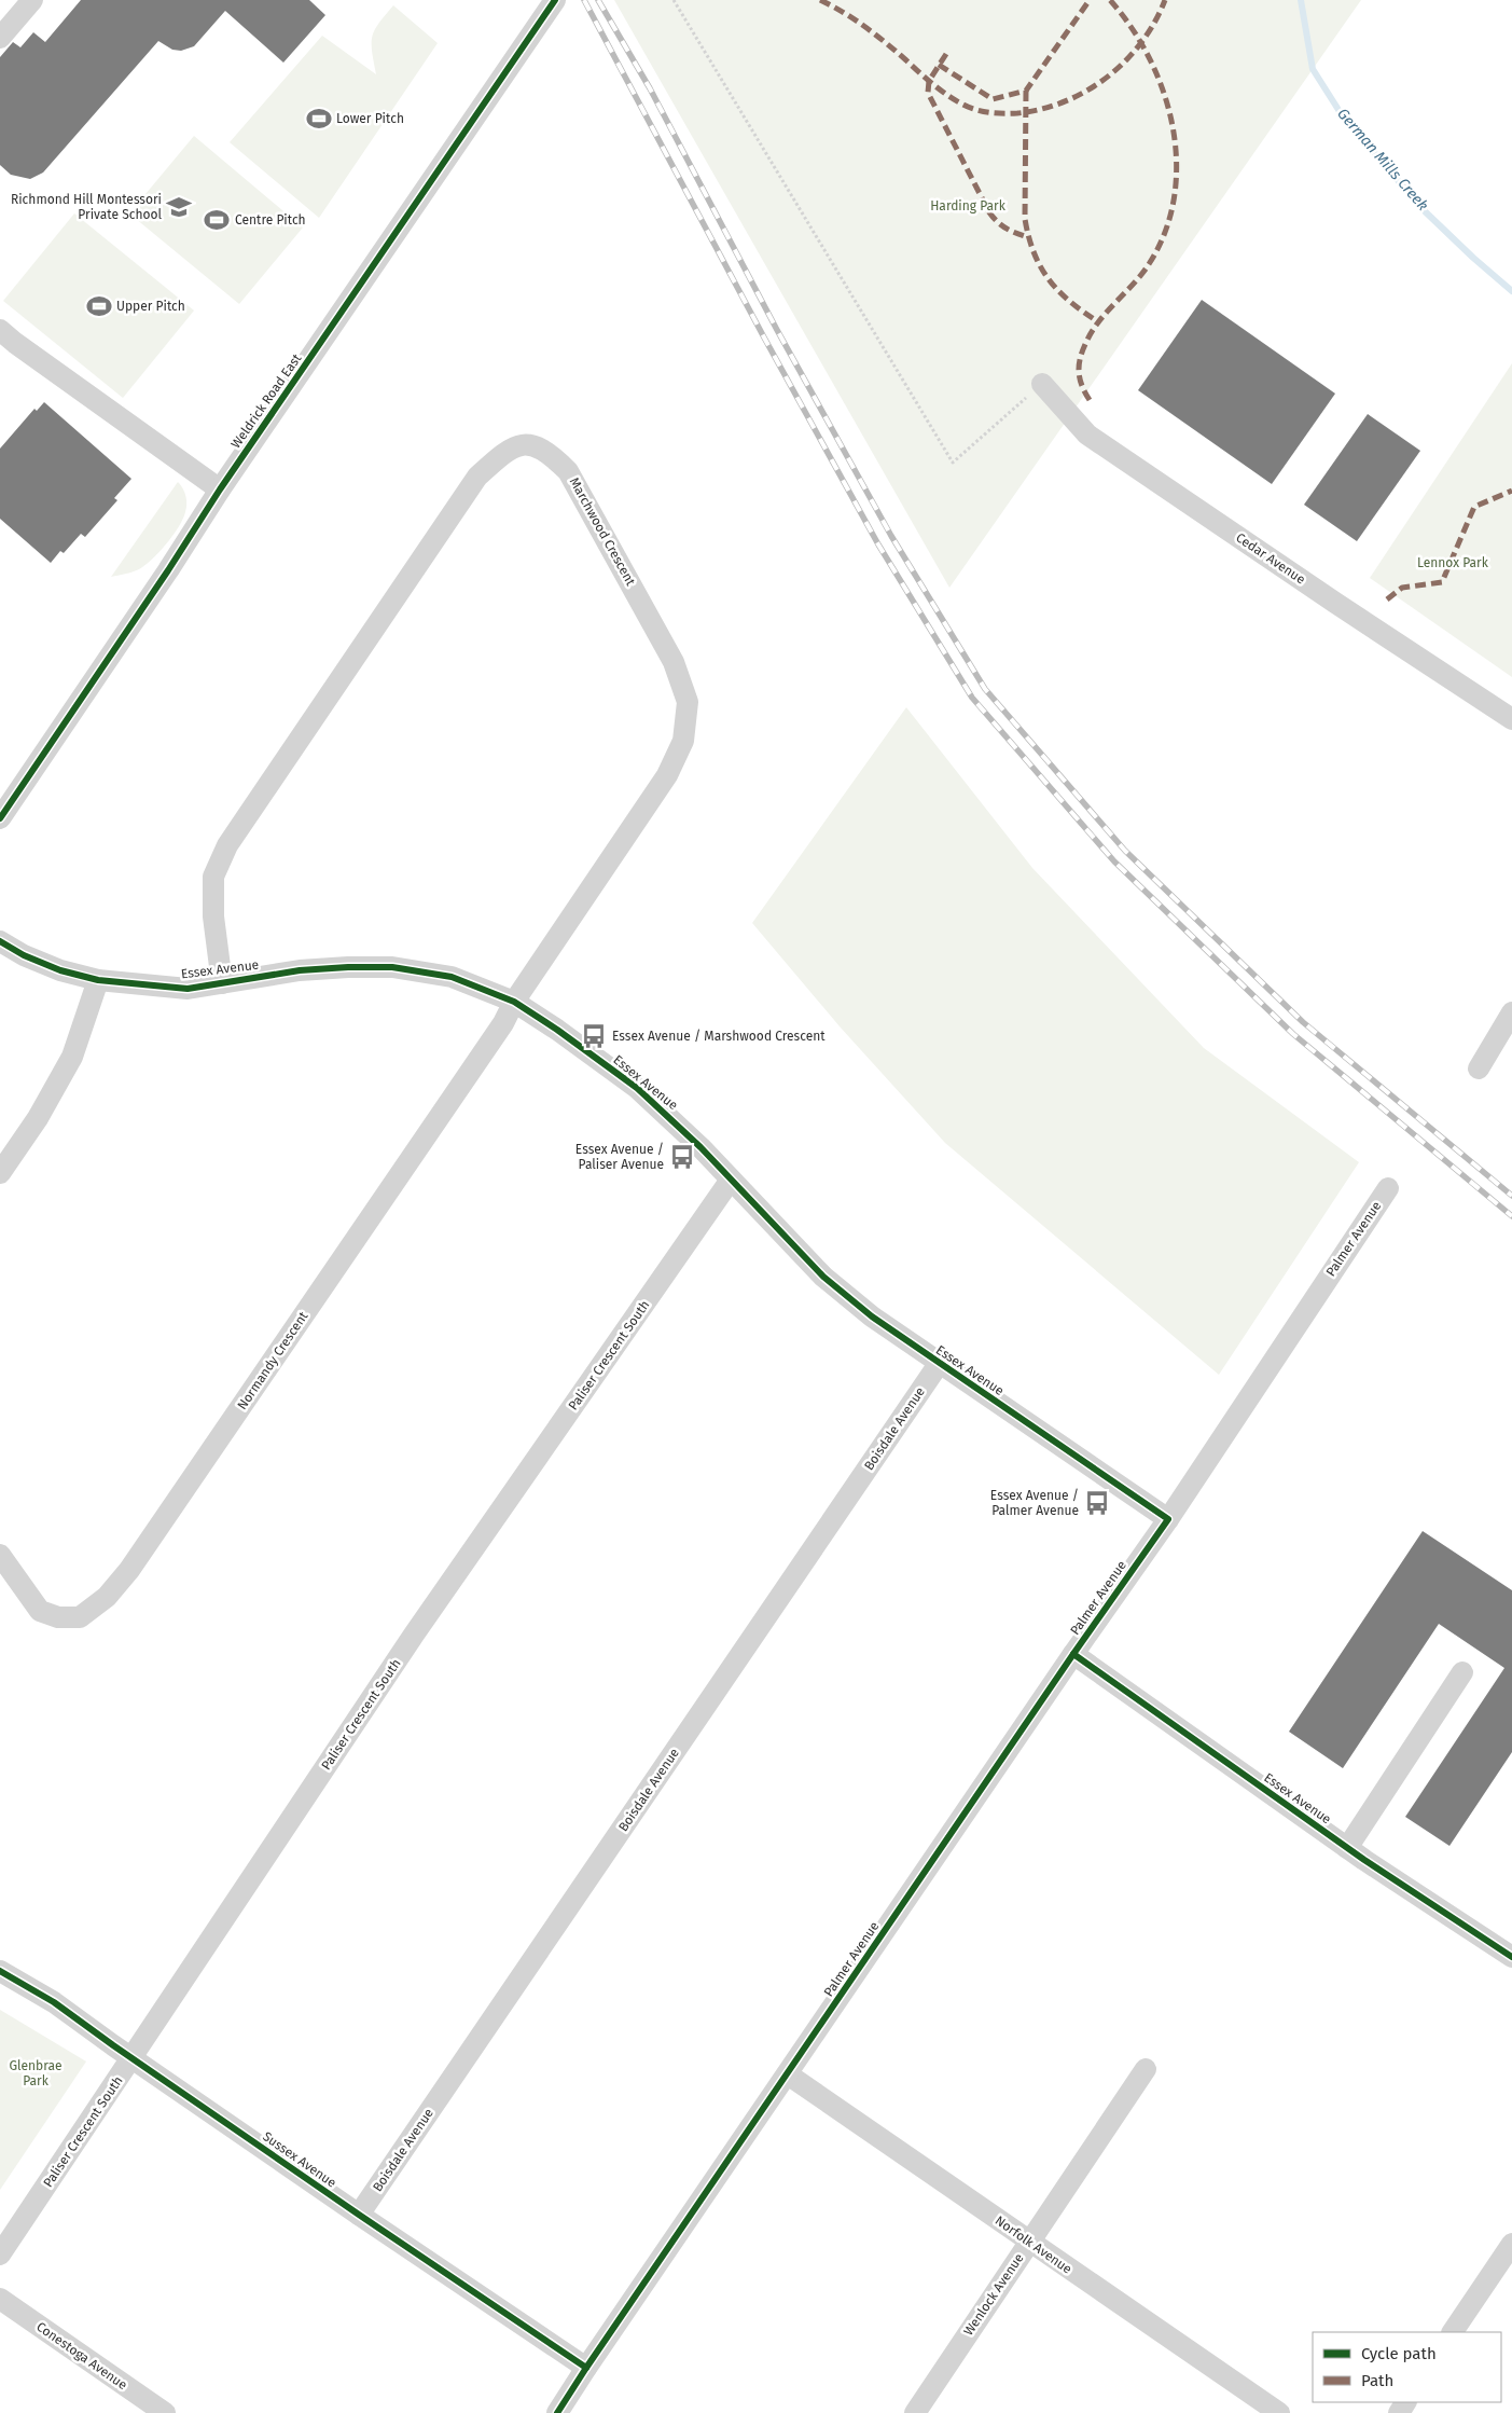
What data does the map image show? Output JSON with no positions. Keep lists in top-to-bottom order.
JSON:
{
  "streets": {
    "street": [
      "Weldrick Road East",
      "Marchwood Crescent",
      "Cedar Avenue",
      "Essex Avenue",
      "Palmer Avenue",
      "Paliser Crescent South",
      "Normandy Crescent",
      "Boisdale Avenue",
      "Sussex Avenue",
      "Norfolk Avenue",
      "Wenlock Avenue",
      "Conestoga Avenue"
    ]
  },
  "crossings": [
    ["Marchwood Crescent", "Essex Avenue"],
    ["Marchwood Crescent", "Normandy Crescent"],
    ["Essex Avenue", "Palmer Avenue"],
    ["Essex Avenue", "Paliser Crescent South"],
    ["Essex Avenue", "Normandy Crescent"],
    ["Essex Avenue", "Boisdale Avenue"],
    ["Palmer Avenue", "Sussex Avenue"],
    ["Palmer Avenue", "Norfolk Avenue"],
    ["Paliser Crescent South", "Sussex Avenue"],
    ["Boisdale Avenue", "Sussex Avenue"],
    ["Norfolk Avenue", "Wenlock Avenue"]
  ],
  "water": ["German Mills Creek"],
  "parks": ["Harding Park", "Lennox Park", "Glenbrae Park"],
  "places": {
    "sports": ["Lower Pitch", "Centre Pitch", "Upper Pitch"],
    "school or university": ["Richmond Hill Montessori Private School"],
    "bus stop": ["Essex Avenue / Marshwood Crescent", "Essex Avenue / Paliser Avenue", "Essex Avenue / Palmer Avenue"]
  },
  "legend": ["Cycle path", "Path"]
}
